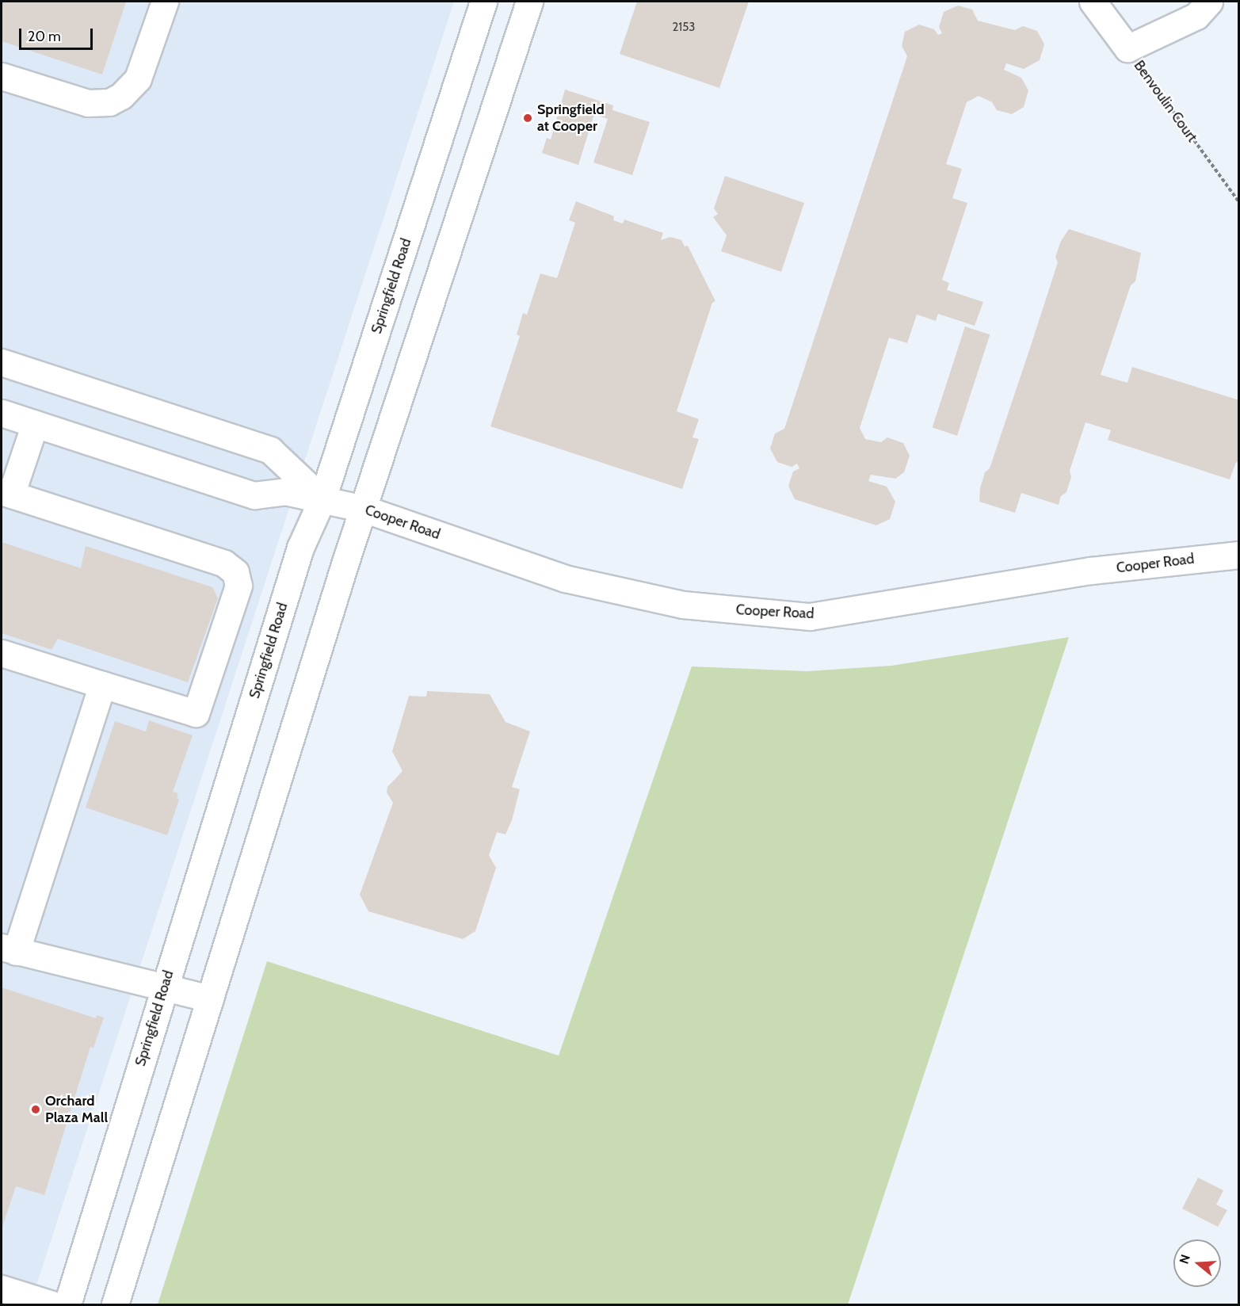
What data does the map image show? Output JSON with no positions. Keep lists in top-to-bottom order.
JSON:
{
  "streets": {
    "main road": ["Benvoulin Court", "Springfield Road", "Cooper Road"]
  },
  "crossings": [
    ["Springfield Road", "Cooper Road"]
  ],
  "places": ["Springfield at Cooper", "Orchard Plaza Mall"],
  "house_numbers": ["2153"],
  "scale_bar": "20 m",
  "north": "left"
}
